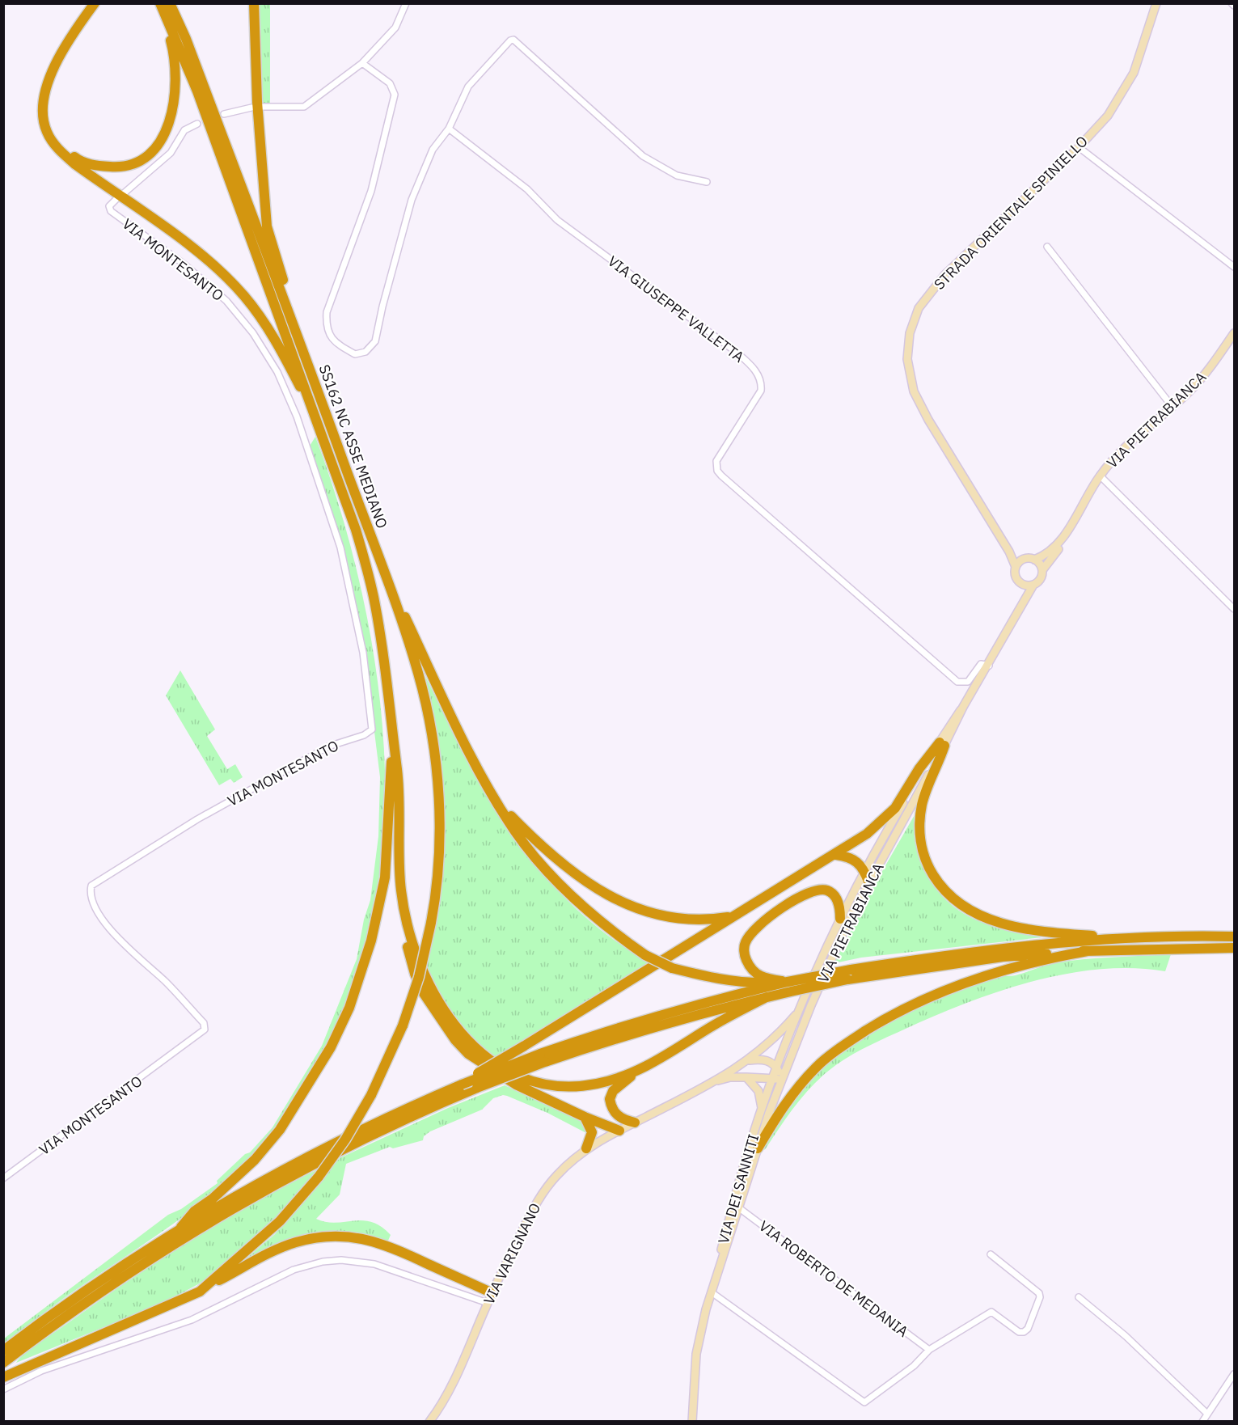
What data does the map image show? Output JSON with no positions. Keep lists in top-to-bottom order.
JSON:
{
  "streets": {
    "highway": ["SS162 NC ASSE MEDIANO"],
    "main road": [
      "STRADA ORIENTALE SPINIELLO",
      "VIA PIETRABIANCA",
      "VIA DEI SANNITI",
      "VIA VARIGNANO"
    ],
    "street": ["VIA MONTESANTO", "VIA GIUSEPPE VALLETTA", "VIA ROBERTO DE MEDANIA"]
  },
  "crossings": [
    ["STRADA ORIENTALE SPINIELLO", "VIA PIETRABIANCA"],
    ["VIA GIUSEPPE VALLETTA", "VIA PIETRABIANCA"],
    ["VIA PIETRABIANCA", "VIA DEI SANNITI"],
    ["VIA PIETRABIANCA", "VIA VARIGNANO"],
    ["VIA DEI SANNITI", "VIA ROBERTO DE MEDANIA"]
  ]
}
